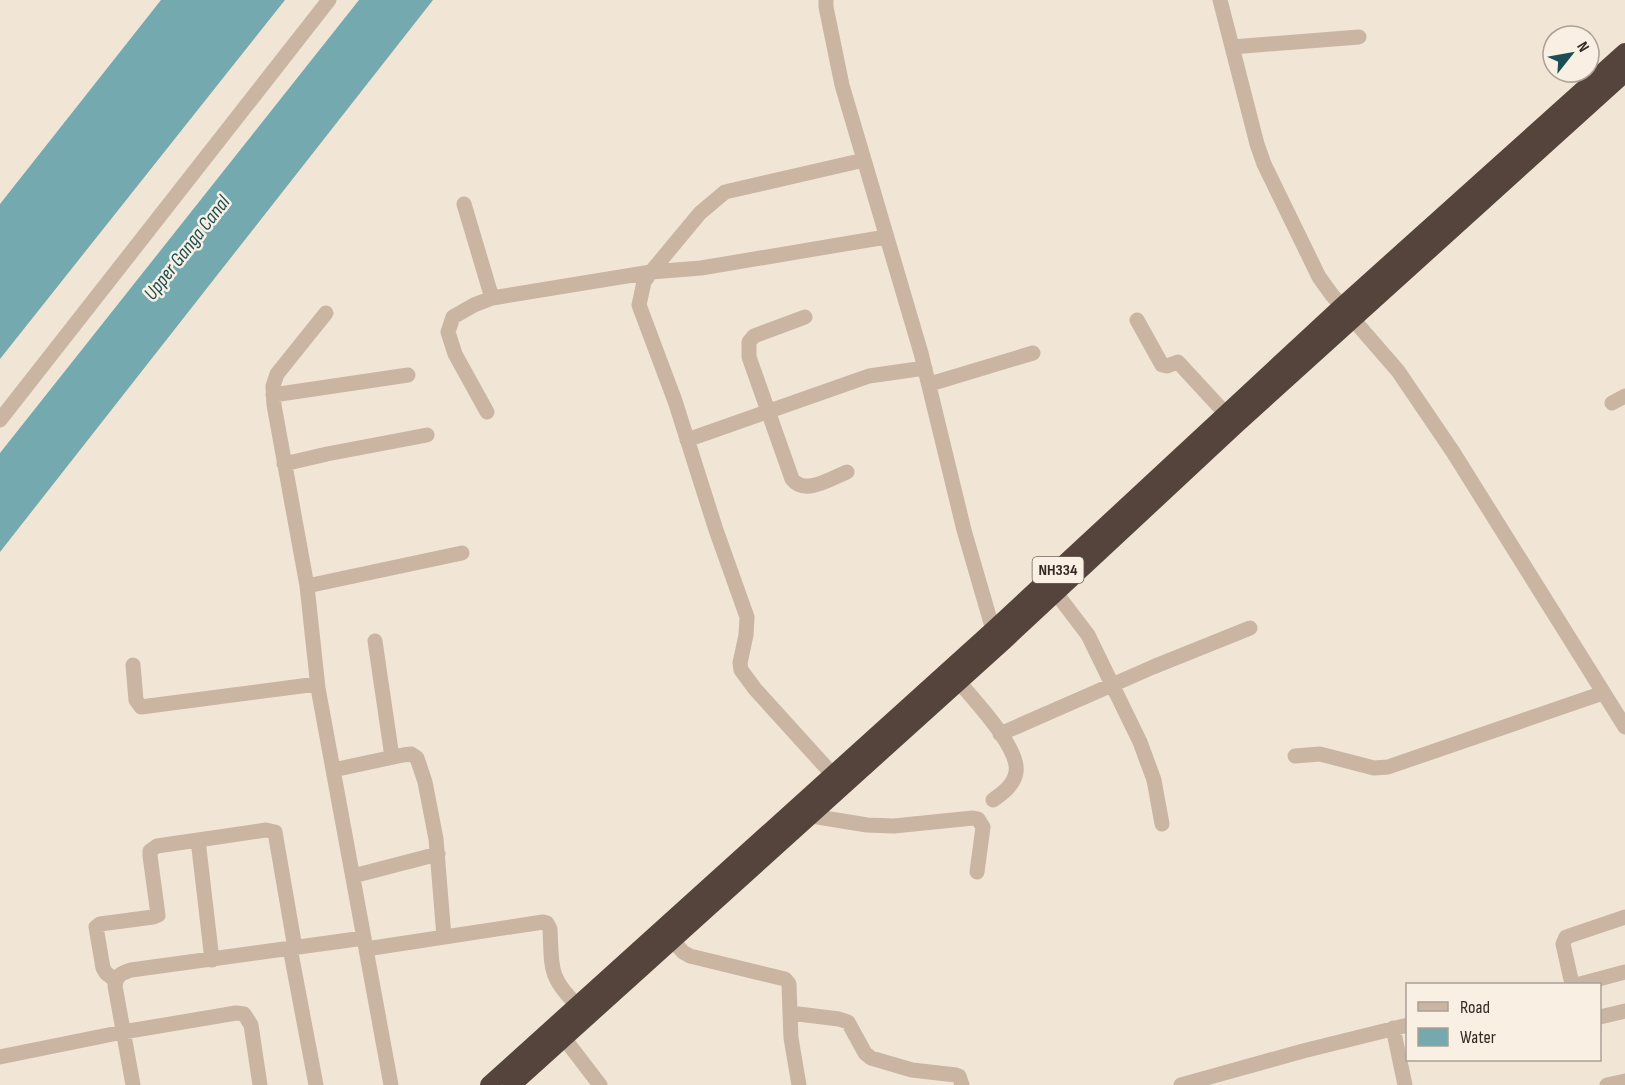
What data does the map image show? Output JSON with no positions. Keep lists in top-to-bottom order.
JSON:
{
  "streets": {
    "highway": ["NH334"]
  },
  "water": ["Upper Ganga Canal"],
  "legend": ["Road", "Water"],
  "north": "top right"
}
